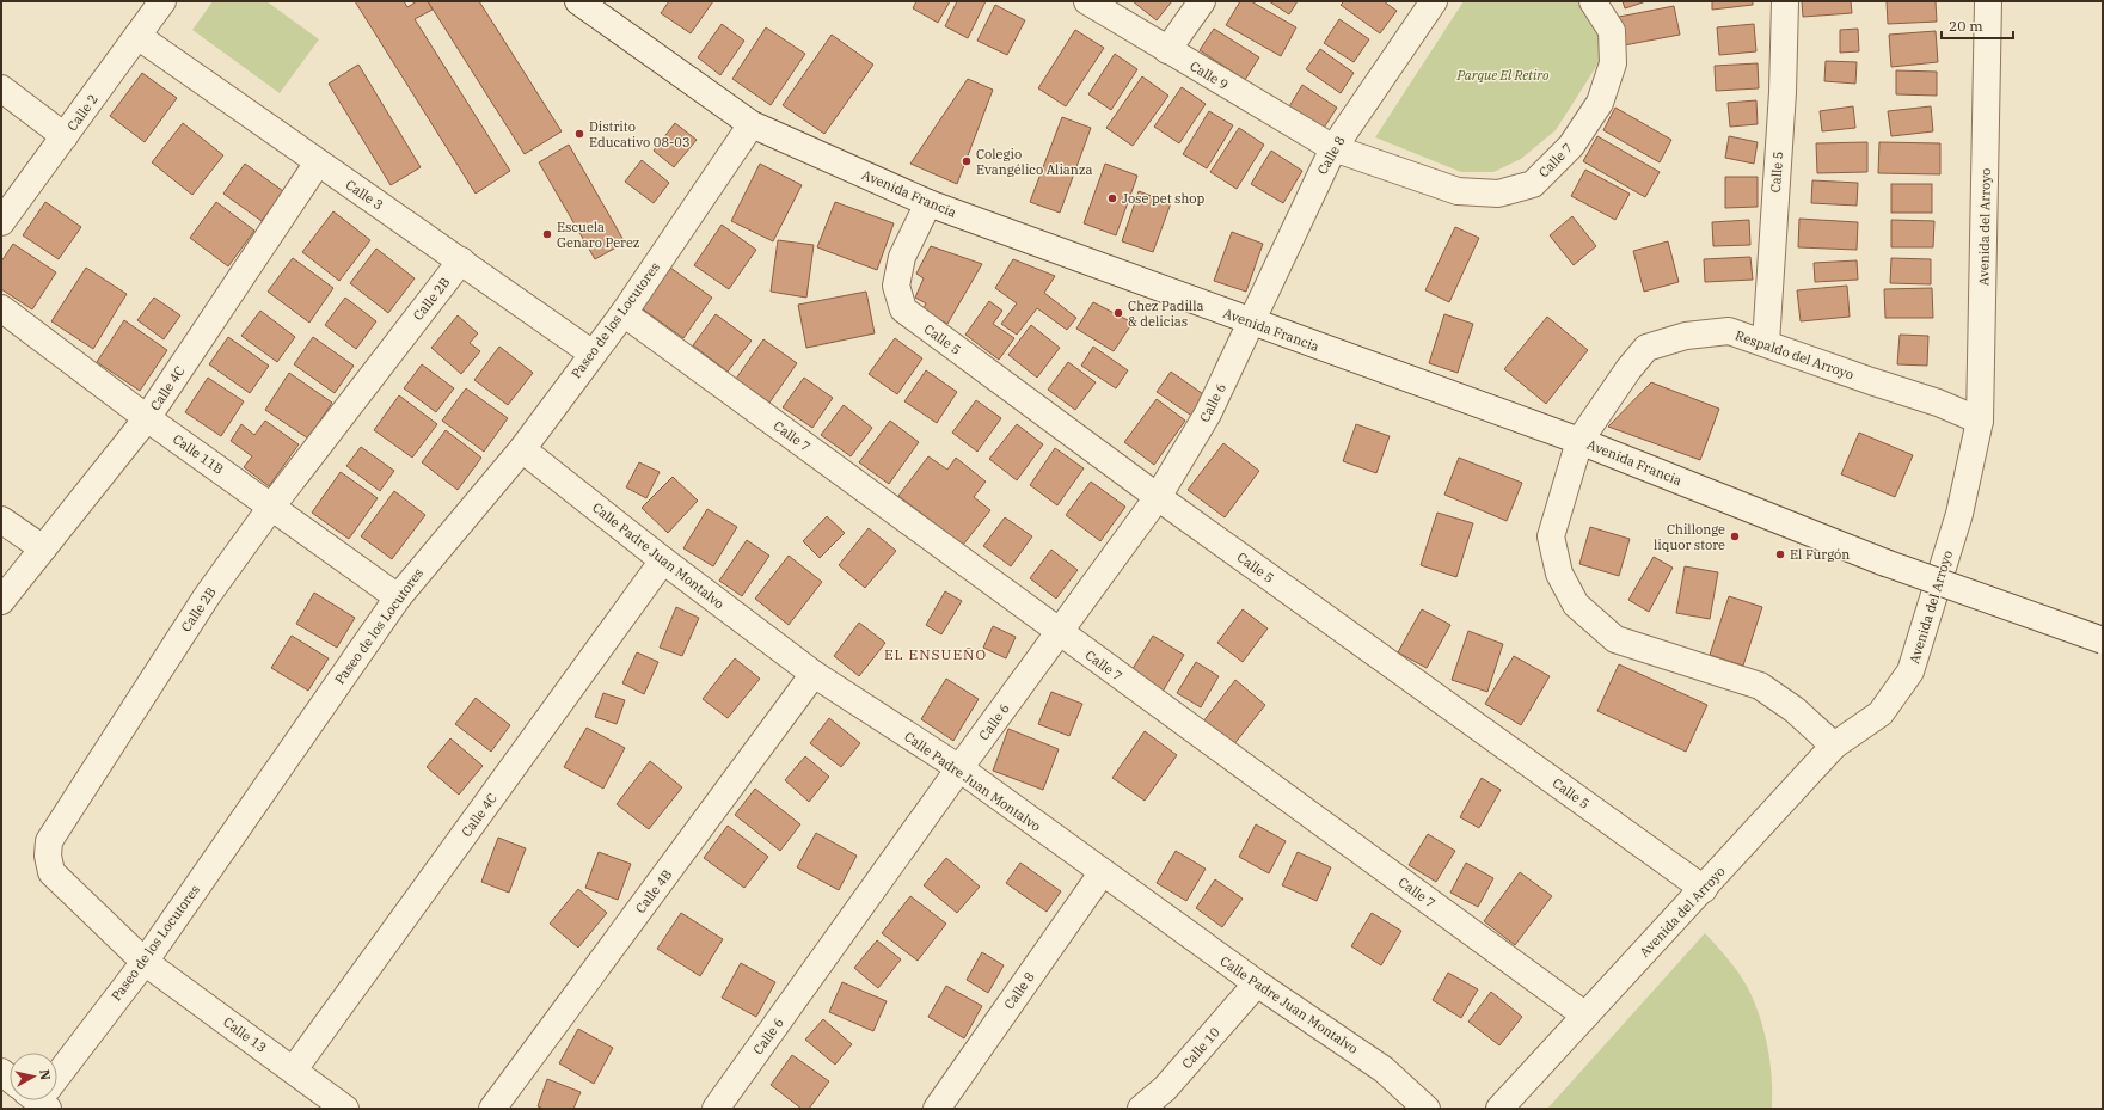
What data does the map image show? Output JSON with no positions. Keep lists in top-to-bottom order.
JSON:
{
  "streets": {
    "street": [
      "Calle 9",
      "Calle 2",
      "Calle 8",
      "Calle 7",
      "Calle 5",
      "Avenida Francia",
      "Calle 3",
      "Avenida del Arroyo",
      "Calle 2B",
      "Paseo de los Locutores",
      "Respaldo del Arroyo",
      "Calle 4C",
      "Calle 6",
      "Calle 11B",
      "Calle Padre Juan Montalvo",
      "Calle 4B",
      "Calle 13",
      "Calle 10"
    ]
  },
  "crossings": [
    ["Calle 9", "Calle 8"],
    ["Calle 9", "Calle 7"],
    ["Calle 2", "Calle 3"],
    ["Calle 8", "Calle 7"],
    ["Calle 8", "Avenida Francia"],
    ["Calle 8", "Calle 6"],
    ["Calle 8", "Calle Padre Juan Montalvo"],
    ["Calle 7", "Avenida del Arroyo"],
    ["Calle 7", "Paseo de los Locutores"],
    ["Calle 7", "Calle 6"],
    ["Calle 5", "Avenida Francia"],
    ["Calle 5", "Avenida del Arroyo"],
    ["Calle 5", "Respaldo del Arroyo"],
    ["Calle 5", "Calle 6"],
    ["Avenida Francia", "Paseo de los Locutores"],
    ["Avenida Francia", "Respaldo del Arroyo"],
    ["Avenida Francia", "Calle 6"],
    ["Calle 3", "Calle 2B"],
    ["Calle 3", "Paseo de los Locutores"],
    ["Calle 3", "Calle 4C"],
    ["Avenida del Arroyo", "Respaldo del Arroyo"],
    ["Calle 2B", "Paseo de los Locutores"],
    ["Calle 2B", "Calle 11B"],
    ["Calle 2B", "Calle 13"],
    ["Paseo de los Locutores", "Calle 11B"],
    ["Paseo de los Locutores", "Calle Padre Juan Montalvo"],
    ["Paseo de los Locutores", "Calle 13"],
    ["Calle 4C", "Calle 11B"],
    ["Calle 4C", "Calle Padre Juan Montalvo"],
    ["Calle 4C", "Calle 13"],
    ["Calle 6", "Calle Padre Juan Montalvo"],
    ["Calle Padre Juan Montalvo", "Calle 4B"],
    ["Calle Padre Juan Montalvo", "Calle 10"]
  ],
  "districts": ["EL ENSUEÑO"],
  "parks": ["Parque El Retiro"],
  "places": [
    "Distrito Educativo 08-03",
    "Colegio Evangélico Alianza",
    "Jose pet shop",
    "Escuela Genaro Perez",
    "Chez Padilla & delicias",
    "Chillonge liquor store",
    "El Furgón"
  ],
  "scale_bar": "20 m",
  "north": "right"
}
